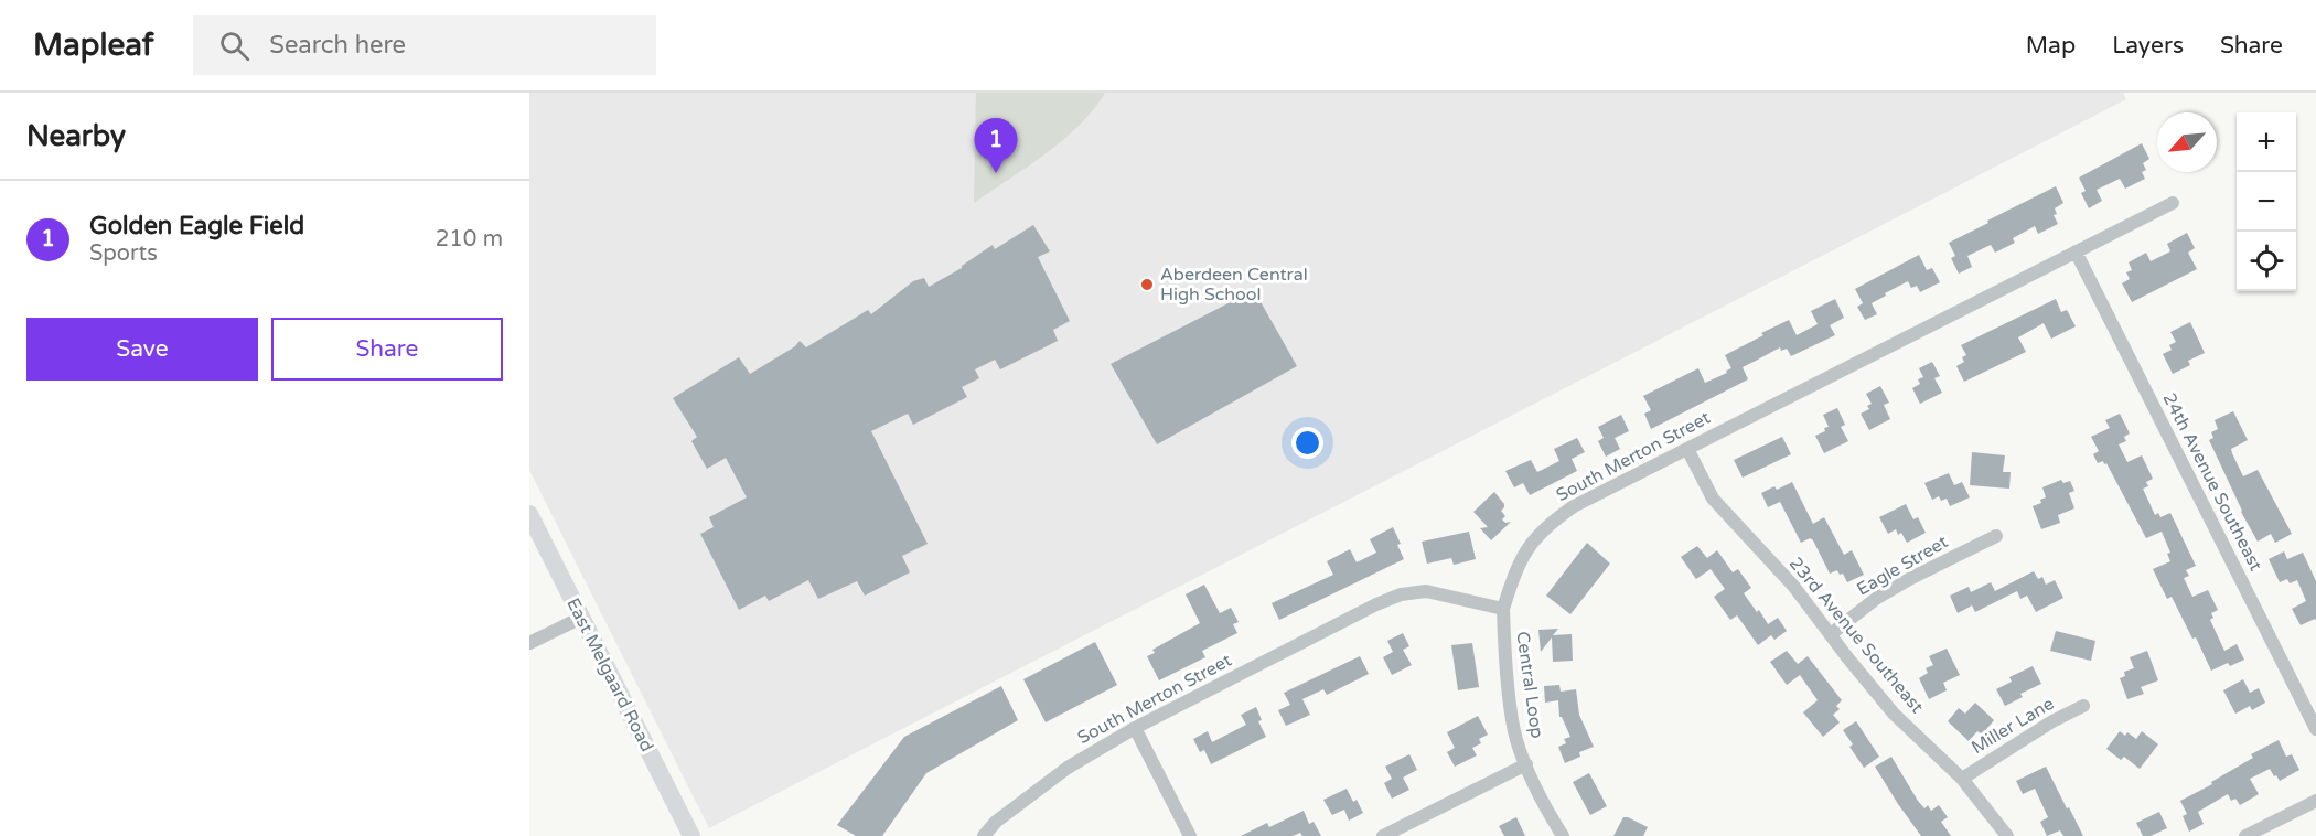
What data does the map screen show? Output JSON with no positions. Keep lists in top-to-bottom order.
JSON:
{
  "streets": {
    "main road": ["East Melgaard Road"],
    "street": [
      "South Merton Street",
      "24th Avenue Southeast",
      "Eagle Street",
      "23rd Avenue Southeast",
      "Central Loop",
      "Miller Lane"
    ]
  },
  "crossings": [
    ["South Merton Street", "24th Avenue Southeast"],
    ["South Merton Street", "23rd Avenue Southeast"],
    ["South Merton Street", "Central Loop"],
    ["Eagle Street", "23rd Avenue Southeast"],
    ["23rd Avenue Southeast", "Miller Lane"]
  ],
  "places": ["Aberdeen Central High School"],
  "north": "bottom left",
  "page": {
    "header": "Mapleaf",
    "search": "Search here",
    "nav": ["Map", "Layers", "Share"],
    "heading": "Nearby",
    "map_buttons": ["+", "−"],
    "pins": "1",
    "list": [
      {
        "mark": "1",
        "name": "Golden Eagle Field",
        "note": "Sports",
        "value": "210 m"
      }
    ],
    "buttons": ["Save", "Share"]
  }
}
